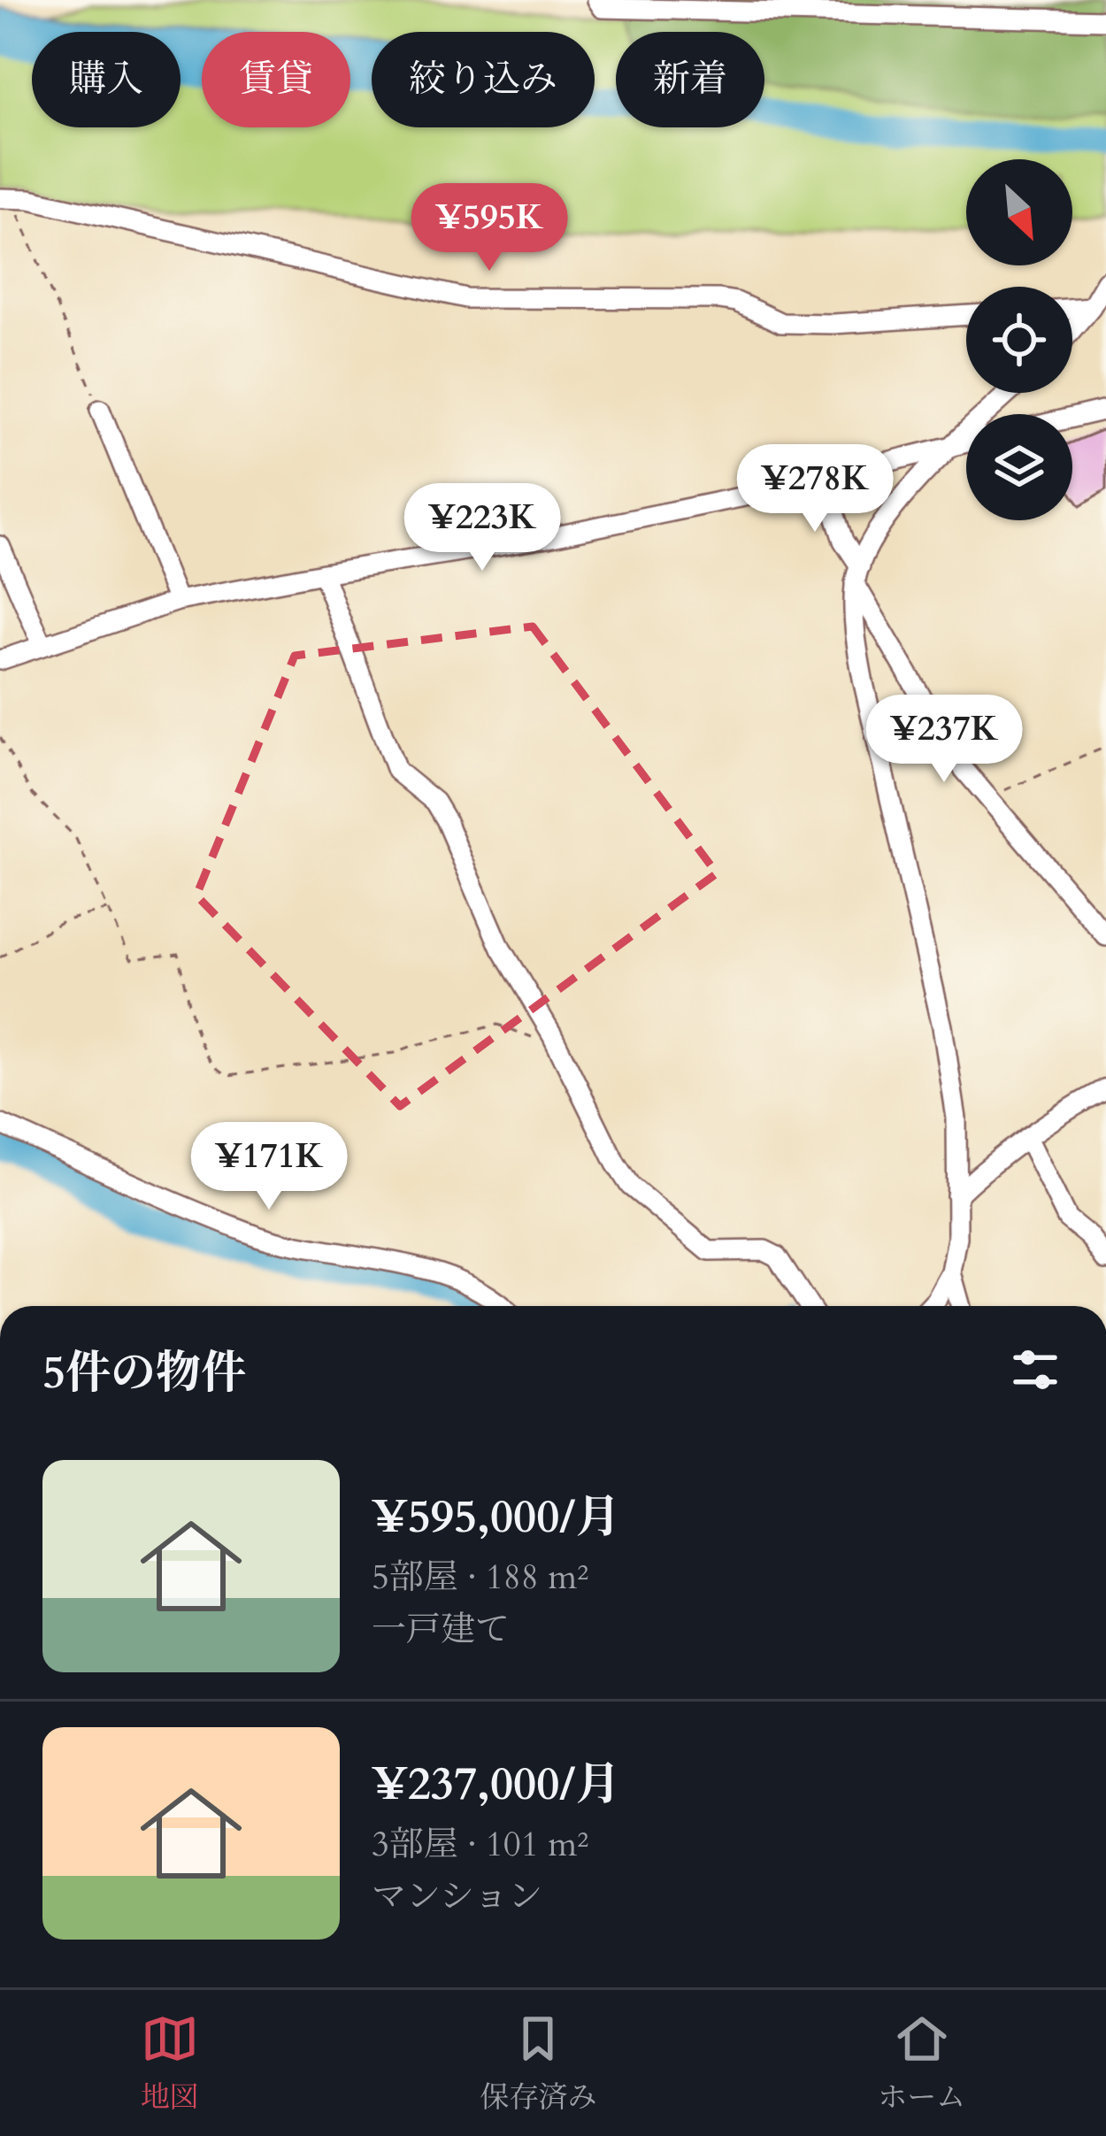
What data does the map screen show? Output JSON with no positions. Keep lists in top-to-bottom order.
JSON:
{
  "north": "bottom right",
  "page": {
    "chip": [
      "購入",
      "賃貸",
      "絞り込み",
      "新着"
    ],
    "price": [
      "¥595K",
      "¥278K",
      "¥223K",
      "¥237K",
      "¥171K"
    ],
    "heading": "5件の物件",
    "list": [
      {
        "name": "¥595,000/月",
        "note": "5部屋 · 188 m² · 一戸建て"
      },
      {
        "name": "¥237,000/月",
        "note": "3部屋 · 101 m² · マンション"
      }
    ],
    "tabs": ["地図", "保存済み", "ホーム"]
  }
}
